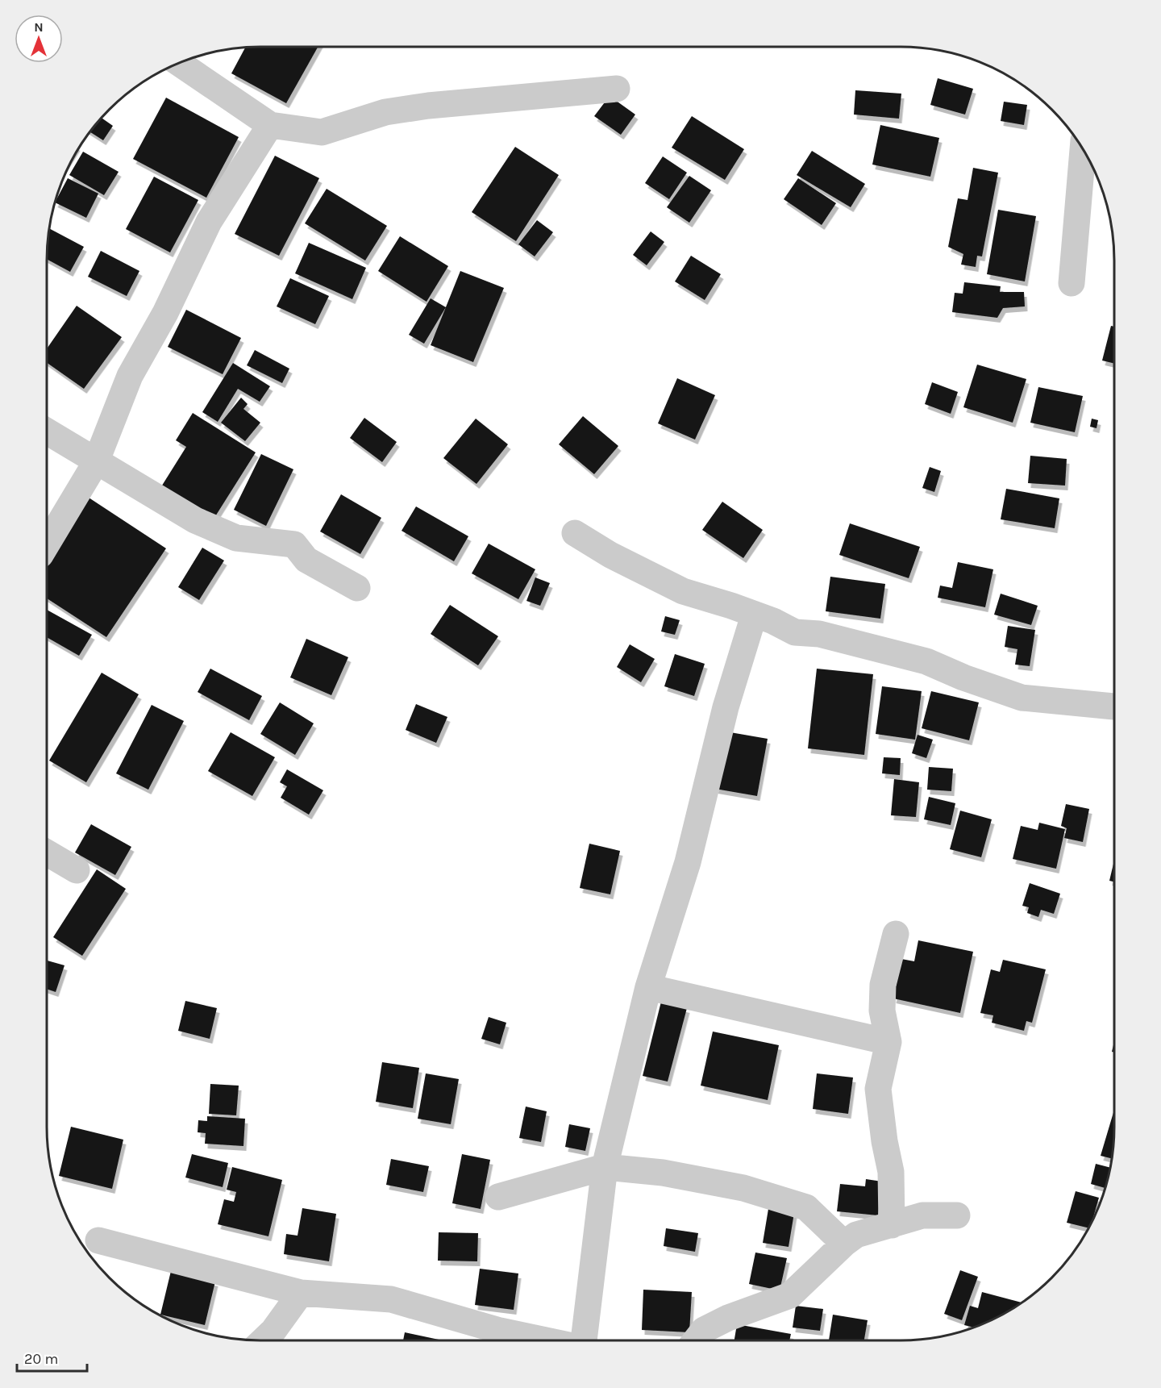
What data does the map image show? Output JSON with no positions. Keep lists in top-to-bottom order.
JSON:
{
  "scale_bar": "20 m",
  "north": "top"
}
